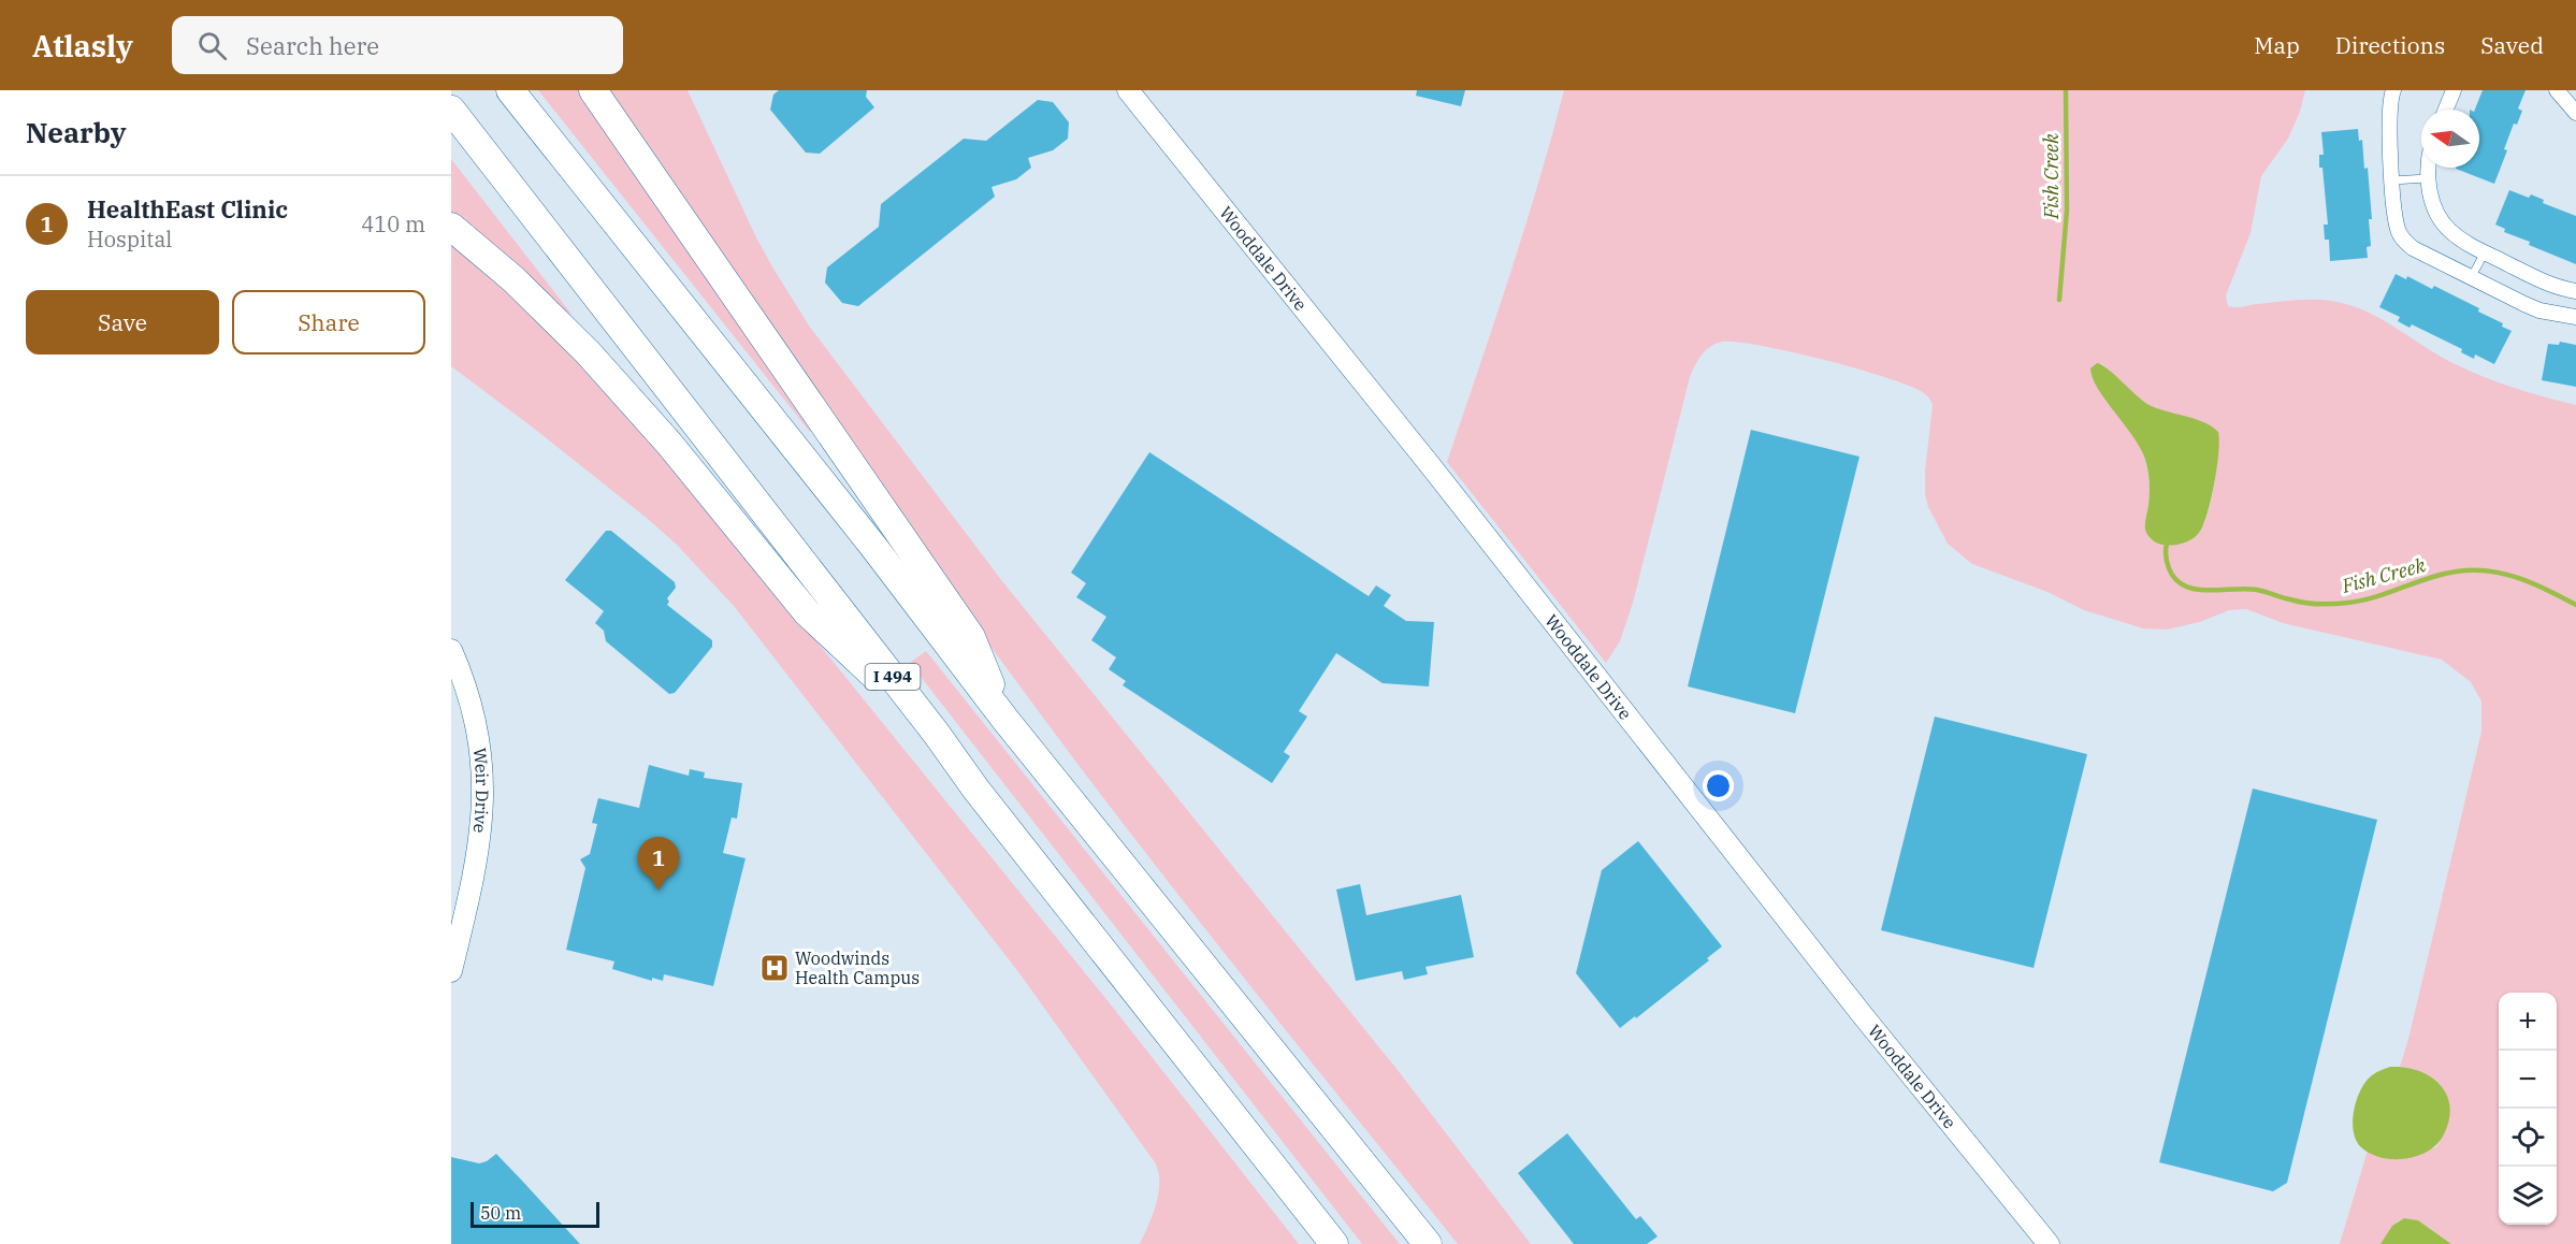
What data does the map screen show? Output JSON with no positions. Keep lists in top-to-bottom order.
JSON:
{
  "streets": {
    "highway": ["I 494"],
    "street": ["Wooddale Drive", "Weir Drive"]
  },
  "water": ["Fish Creek"],
  "places": {
    "hospital": ["Woodwinds Health Campus"]
  },
  "scale_bar": "50 m",
  "north": "left",
  "page": {
    "header": "Atlasly",
    "search": "Search here",
    "nav": ["Map", "Directions", "Saved"],
    "heading": "Nearby",
    "list": [
      {
        "mark": "1",
        "name": "HealthEast Clinic",
        "note": "Hospital",
        "value": "410 m"
      }
    ],
    "buttons": ["Save", "Share"],
    "pins": "1",
    "map_buttons": ["+", "−"],
    "scale": "50 m"
  }
}
